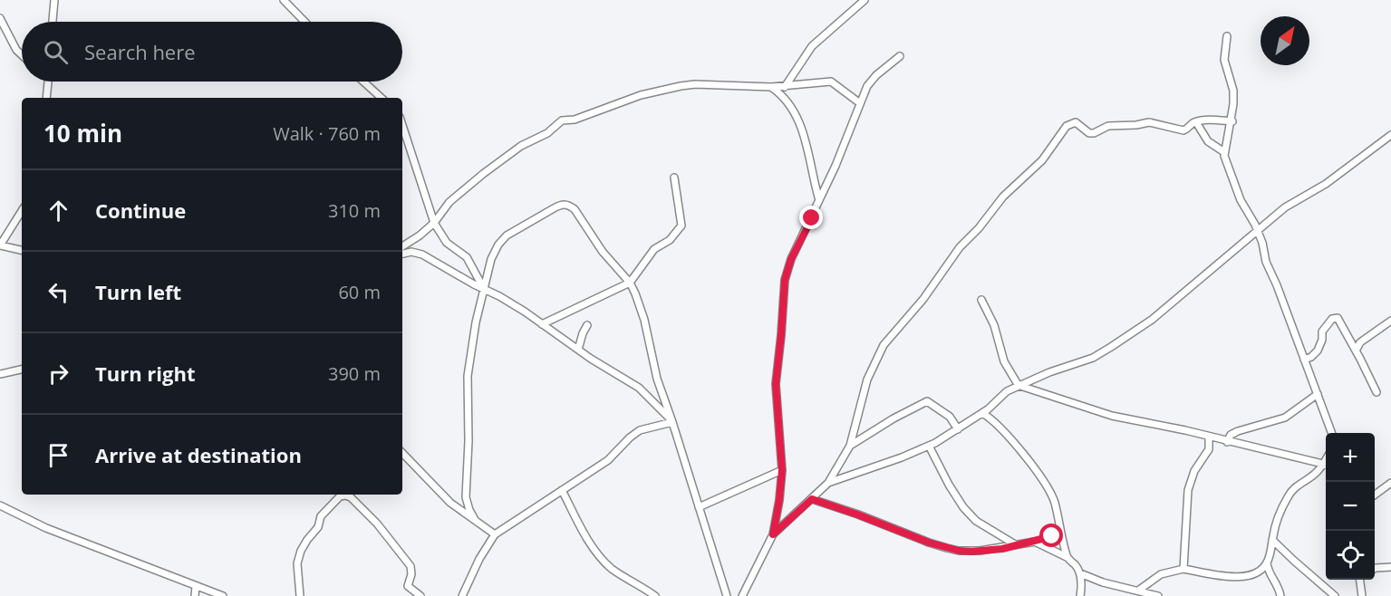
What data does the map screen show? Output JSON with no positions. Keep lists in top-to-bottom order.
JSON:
{
  "north": "top right",
  "page": {
    "search": "Search here",
    "heading": ["10 min", "Walk · 760 m"],
    "list": [
      ["Continue", "310 m"],
      ["Turn left", "60 m"],
      ["Turn right", "390 m"],
      "Arrive at destination"
    ],
    "map_buttons": ["+", "−"]
  }
}
